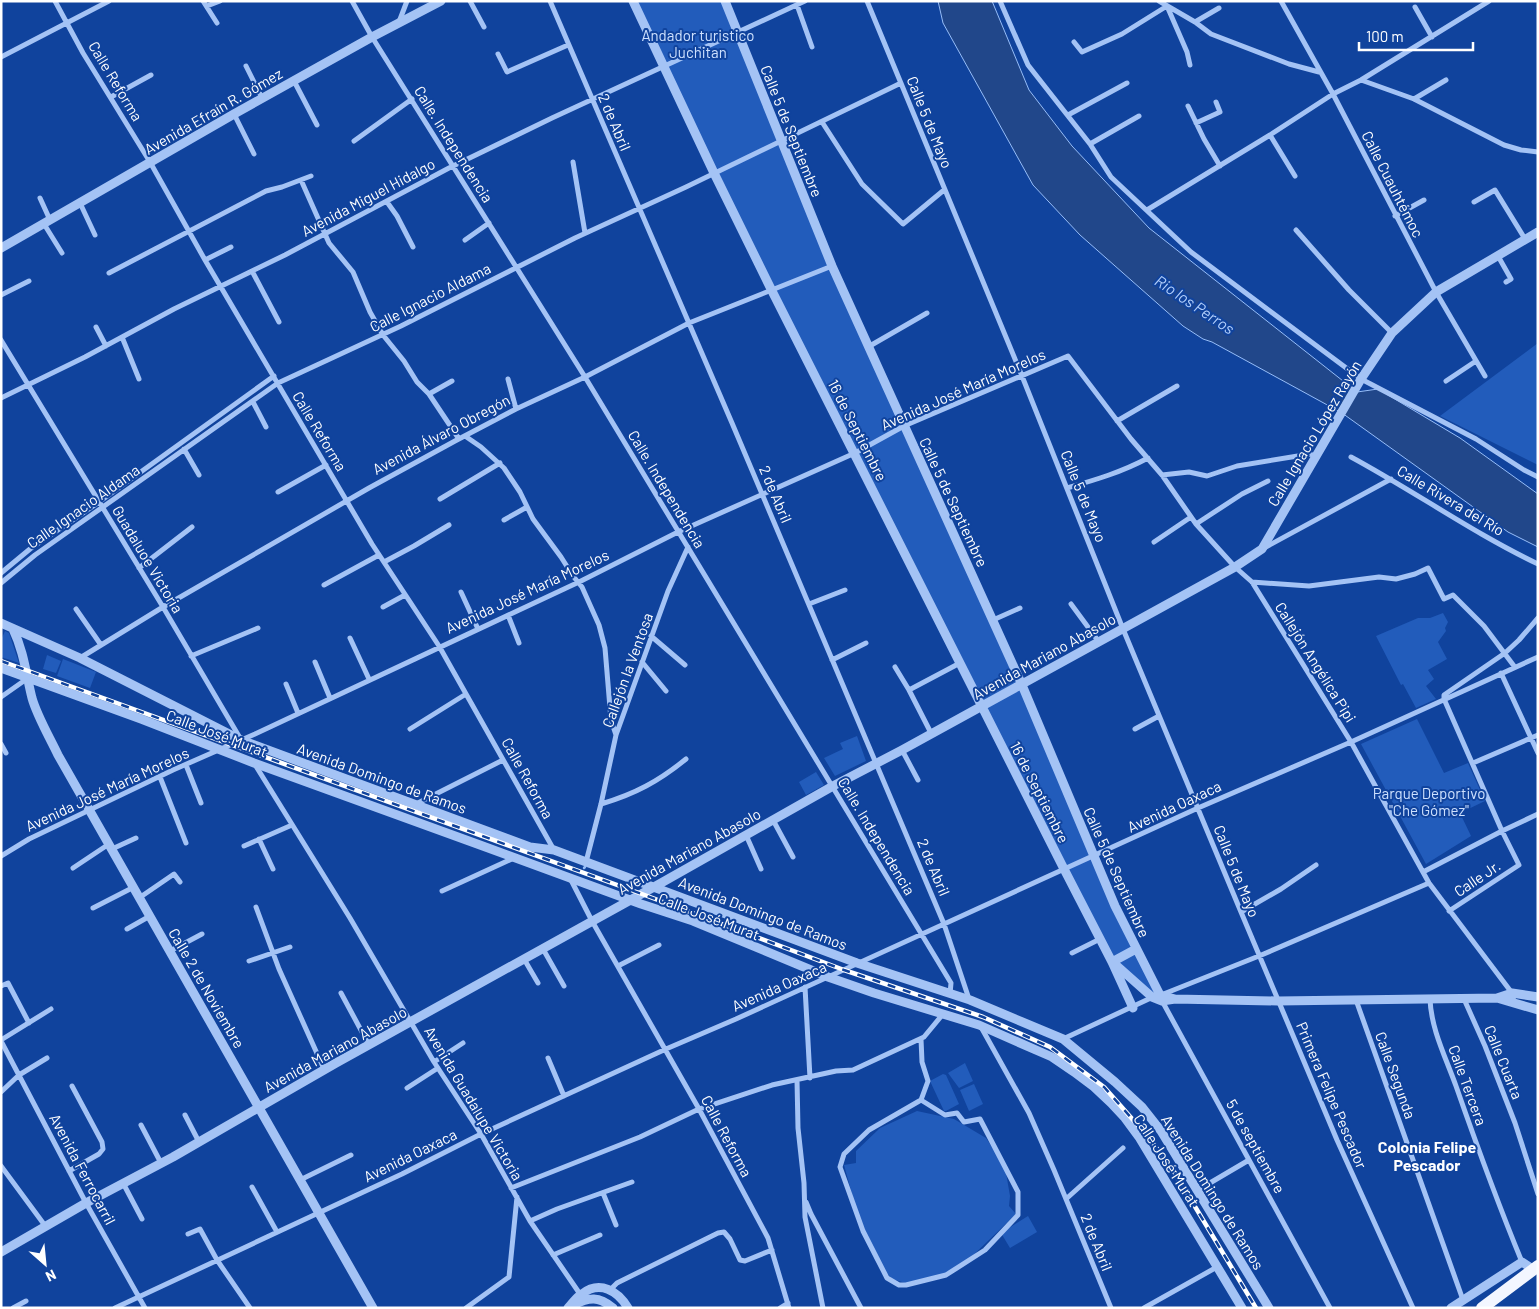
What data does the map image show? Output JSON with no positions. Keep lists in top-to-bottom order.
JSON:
{
  "streets": {
    "street": [
      "Calle Reforma",
      "Avenida Efraín R. Gómez",
      "2 de Abril",
      "Calle 5 de Mayo",
      "Calle 5 de Septiembre",
      "Calle. Independencia",
      "Calle Cuauhtémoc",
      "Avenida Miguel Hidalgo",
      "Calle Ignacio Aldama",
      "Avenida José María Morelos",
      "16 de Septiembre",
      "Calle Ignacio López Rayón",
      "Avenida Álvaro Obregón",
      "Calle Rivera del Río",
      "Guadaluoe Victoria",
      "Avenida Mariano Abasolo",
      "Callejón Angélica Pipi",
      "Callejón la Ventosa",
      "Calle José Murat",
      "Avenida Domingo de Ramos",
      "Avenida Oaxaca",
      "Calle Jr.",
      "Calle 2 de Noviembre",
      "Calle Cuarta",
      "Calle Segunda",
      "Calle Tercera",
      "Primera Felipe Pescador",
      "Avenida Guadalupe Victoria",
      "5 de septiembre",
      "Avenida Ferrocarril"
    ]
  },
  "crossings": [
    ["Calle Reforma", "Avenida Efraín R. Gómez"],
    ["Calle Reforma", "Avenida Miguel Hidalgo"],
    ["Calle Reforma", "Calle Ignacio Aldama"],
    ["Calle Reforma", "Avenida José María Morelos"],
    ["Calle Reforma", "Avenida Álvaro Obregón"],
    ["Calle Reforma", "Avenida Mariano Abasolo"],
    ["Calle Reforma", "Calle José Murat"],
    ["Calle Reforma", "Avenida Domingo de Ramos"],
    ["Calle Reforma", "Avenida Oaxaca"],
    ["Avenida Efraín R. Gómez", "Calle. Independencia"],
    ["2 de Abril", "Avenida Miguel Hidalgo"],
    ["2 de Abril", "Calle Ignacio Aldama"],
    ["2 de Abril", "Avenida José María Morelos"],
    ["2 de Abril", "Avenida Álvaro Obregón"],
    ["2 de Abril", "Avenida Mariano Abasolo"],
    ["2 de Abril", "Calle José Murat"],
    ["2 de Abril", "Avenida Domingo de Ramos"],
    ["2 de Abril", "Avenida Oaxaca"],
    ["Calle 5 de Mayo", "Calle Ignacio Aldama"],
    ["Calle 5 de Mayo", "Avenida José María Morelos"],
    ["Calle 5 de Mayo", "Avenida Mariano Abasolo"],
    ["Calle 5 de Mayo", "Avenida Oaxaca"],
    ["Calle 5 de Mayo", "Primera Felipe Pescador"],
    ["Calle 5 de Septiembre", "Avenida Miguel Hidalgo"],
    ["Calle 5 de Septiembre", "Calle Ignacio Aldama"],
    ["Calle 5 de Septiembre", "Avenida José María Morelos"],
    ["Calle 5 de Septiembre", "Avenida Álvaro Obregón"],
    ["Calle 5 de Septiembre", "Avenida Mariano Abasolo"],
    ["Calle 5 de Septiembre", "Avenida Oaxaca"],
    ["Calle 5 de Septiembre", "5 de septiembre"],
    ["Calle. Independencia", "Avenida Miguel Hidalgo"],
    ["Calle. Independencia", "Calle Ignacio Aldama"],
    ["Calle. Independencia", "Avenida José María Morelos"],
    ["Calle. Independencia", "Avenida Álvaro Obregón"],
    ["Calle. Independencia", "Avenida Mariano Abasolo"],
    ["Calle. Independencia", "Callejón la Ventosa"],
    ["Calle. Independencia", "Avenida Domingo de Ramos"],
    ["Calle. Independencia", "Avenida Oaxaca"],
    ["Calle Cuauhtémoc", "Calle Ignacio López Rayón"],
    ["Avenida Miguel Hidalgo", "16 de Septiembre"],
    ["Avenida Miguel Hidalgo", "Guadaluoe Victoria"],
    ["Calle Ignacio Aldama", "16 de Septiembre"],
    ["Calle Ignacio Aldama", "Guadaluoe Victoria"],
    ["Avenida José María Morelos", "16 de Septiembre"],
    ["Avenida José María Morelos", "Guadaluoe Victoria"],
    ["Avenida José María Morelos", "Callejón Angélica Pipi"],
    ["Avenida José María Morelos", "Calle José Murat"],
    ["Avenida José María Morelos", "Avenida Domingo de Ramos"],
    ["Avenida José María Morelos", "Calle 2 de Noviembre"],
    ["16 de Septiembre", "Avenida Álvaro Obregón"],
    ["16 de Septiembre", "Avenida Mariano Abasolo"],
    ["16 de Septiembre", "Avenida Oaxaca"],
    ["Calle Ignacio López Rayón", "Avenida Mariano Abasolo"],
    ["Avenida Álvaro Obregón", "Guadaluoe Victoria"],
    ["Avenida Álvaro Obregón", "Avenida Domingo de Ramos"],
    ["Calle Rivera del Río", "Avenida Mariano Abasolo"],
    ["Guadaluoe Victoria", "Avenida Domingo de Ramos"],
    ["Avenida Mariano Abasolo", "Callejón Angélica Pipi"],
    ["Avenida Mariano Abasolo", "Calle José Murat"],
    ["Avenida Mariano Abasolo", "Avenida Domingo de Ramos"],
    ["Avenida Mariano Abasolo", "Calle 2 de Noviembre"],
    ["Avenida Mariano Abasolo", "Avenida Guadalupe Victoria"],
    ["Avenida Mariano Abasolo", "Avenida Ferrocarril"],
    ["Callejón Angélica Pipi", "Avenida Oaxaca"],
    ["Callejón Angélica Pipi", "Calle Jr."],
    ["Callejón la Ventosa", "Avenida Domingo de Ramos"],
    ["Calle José Murat", "Avenida Oaxaca"],
    ["Calle José Murat", "Calle 2 de Noviembre"],
    ["Calle José Murat", "Avenida Guadalupe Victoria"],
    ["Avenida Domingo de Ramos", "Avenida Oaxaca"],
    ["Avenida Oaxaca", "Calle 2 de Noviembre"],
    ["Avenida Oaxaca", "Avenida Guadalupe Victoria"],
    ["Avenida Oaxaca", "Avenida Ferrocarril"]
  ],
  "districts": ["Colonia Felipe Pescador"],
  "water": ["Rio los Perros"],
  "parks": ["Andador turistico Juchitan", "Parque Deportivo \"Che Gómez\""],
  "scale_bar": "100 m",
  "north": "bottom right"
}
